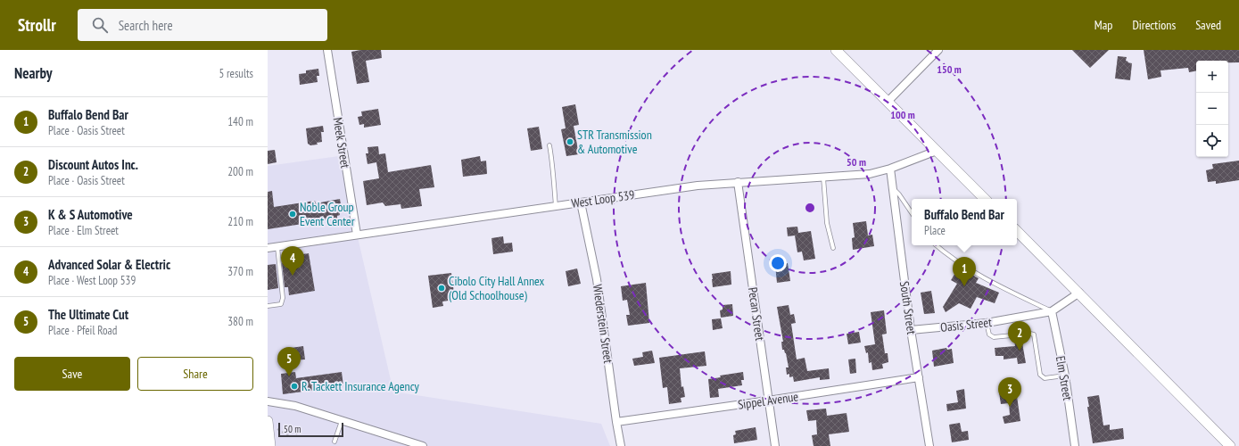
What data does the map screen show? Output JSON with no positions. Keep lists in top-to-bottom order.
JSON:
{
  "streets": {
    "street": [
      "Meek Street",
      "West Loop 539",
      "South Street",
      "Pecan Street",
      "Wiederstein Street",
      "Oasis Street",
      "Elm Street",
      "Sippel Avenue"
    ]
  },
  "crossings": [
    ["Meek Street", "West Loop 539"],
    ["West Loop 539", "South Street"],
    ["West Loop 539", "Pecan Street"],
    ["West Loop 539", "Wiederstein Street"],
    ["South Street", "Oasis Street"],
    ["South Street", "Sippel Avenue"],
    ["Pecan Street", "Sippel Avenue"],
    ["Wiederstein Street", "Sippel Avenue"],
    ["Oasis Street", "Elm Street"]
  ],
  "places": [
    "STR Transmission & Automotive",
    "Noble Group Event Center",
    "Cibolo City Hall Annex (Old Schoolhouse)",
    "R. Tackett Insurance Agency"
  ],
  "scale_bar": "50 m",
  "page": {
    "header": "Strollr",
    "search": "Search here",
    "nav": ["Map", "Directions", "Saved"],
    "heading": ["Nearby", "5 results"],
    "map_buttons": ["+", "−"],
    "list": [
      {
        "mark": "1",
        "name": "Buffalo Bend Bar",
        "note": "Place · Oasis Street",
        "value": "140 m"
      },
      {
        "mark": "2",
        "name": "Discount Autos Inc.",
        "note": "Place · Oasis Street",
        "value": "200 m"
      },
      {
        "mark": "3",
        "name": "K & S Automotive",
        "note": "Place · Elm Street",
        "value": "210 m"
      },
      {
        "mark": "4",
        "name": "Advanced Solar & Electric",
        "note": "Place · West Loop 539",
        "value": "370 m"
      },
      {
        "mark": "5",
        "name": "The Ultimate Cut",
        "note": "Place · Pfeil Road",
        "value": "380 m"
      }
    ],
    "popup": ["Buffalo Bend Bar", "Place"],
    "pins": [
      "4",
      "1",
      "2",
      "5",
      "3"
    ],
    "buttons": ["Save", "Share"],
    "scale": "50 m"
  },
  "rings": ["150 m", "100 m", "50 m"]
}
